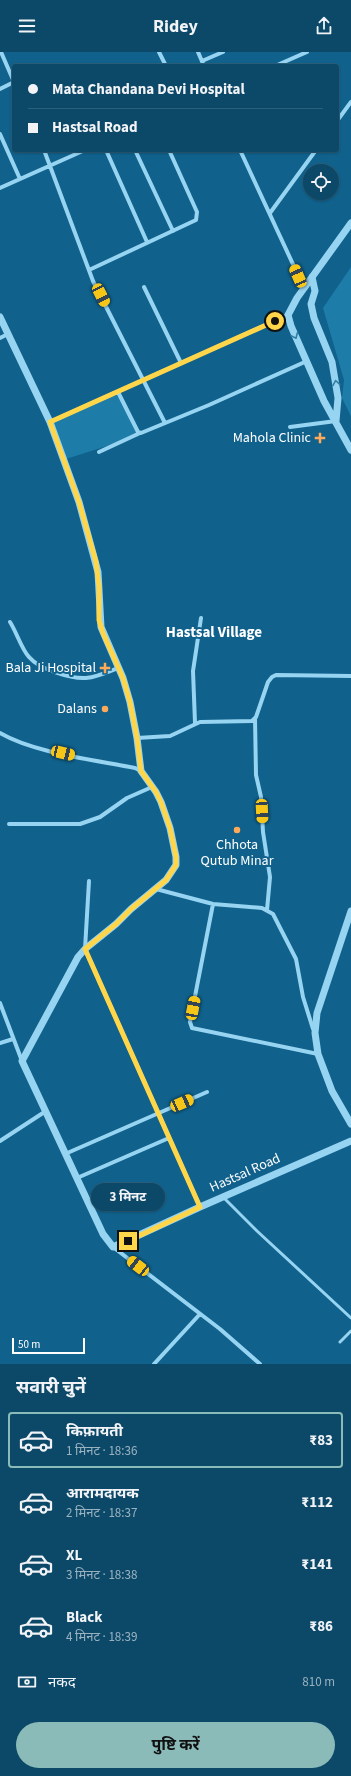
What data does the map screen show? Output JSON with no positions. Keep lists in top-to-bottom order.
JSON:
{
  "streets": {
    "street": ["Hastsal Road"]
  },
  "districts": ["Hastsal Village"],
  "places": {
    "health": ["Mahola Clinic", "Bala Ji Hospital"],
    "other": ["Dalans", "Chhota Qutub Minar"]
  },
  "scale_bar": "50 m",
  "page": {
    "header": "Ridey",
    "banner": ["Mata Chandana Devi Hospital", "Hastsal Road"],
    "bubble": "3 मिनट",
    "scale": "50 m",
    "heading": "सवारी चुनें",
    "list": [
      {
        "name": "किफ़ायती",
        "note": "1 मिनट · 18:36",
        "value": "₹83"
      },
      {
        "name": "आरामदायक",
        "note": "2 मिनट · 18:37",
        "value": "₹112"
      },
      {
        "name": "XL",
        "note": "3 मिनट · 18:38",
        "value": "₹141"
      },
      {
        "name": "Black",
        "note": "4 मिनट · 18:39",
        "value": "₹86"
      }
    ],
    "pay": ["नकद", "810 m"],
    "buttons": "पुष्टि करें"
  }
}
